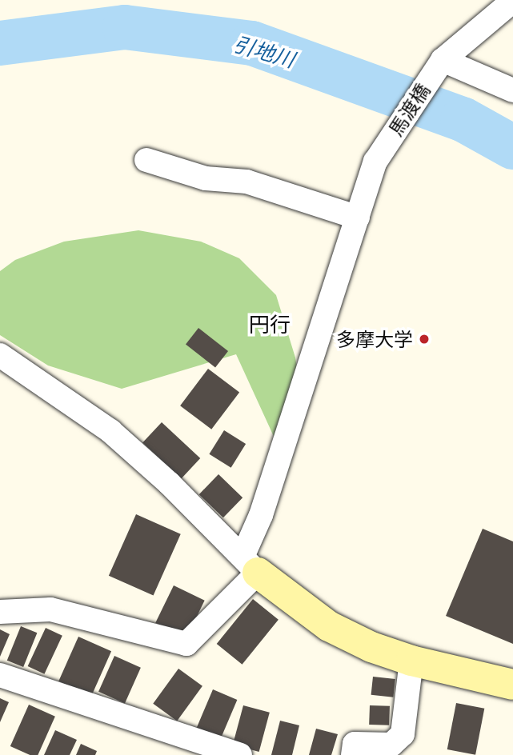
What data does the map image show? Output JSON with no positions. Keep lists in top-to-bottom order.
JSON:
{
  "streets": {
    "street": ["馬渡橋"]
  },
  "districts": ["円行"],
  "water": ["引地川"],
  "places": ["多摩大学"]
}
